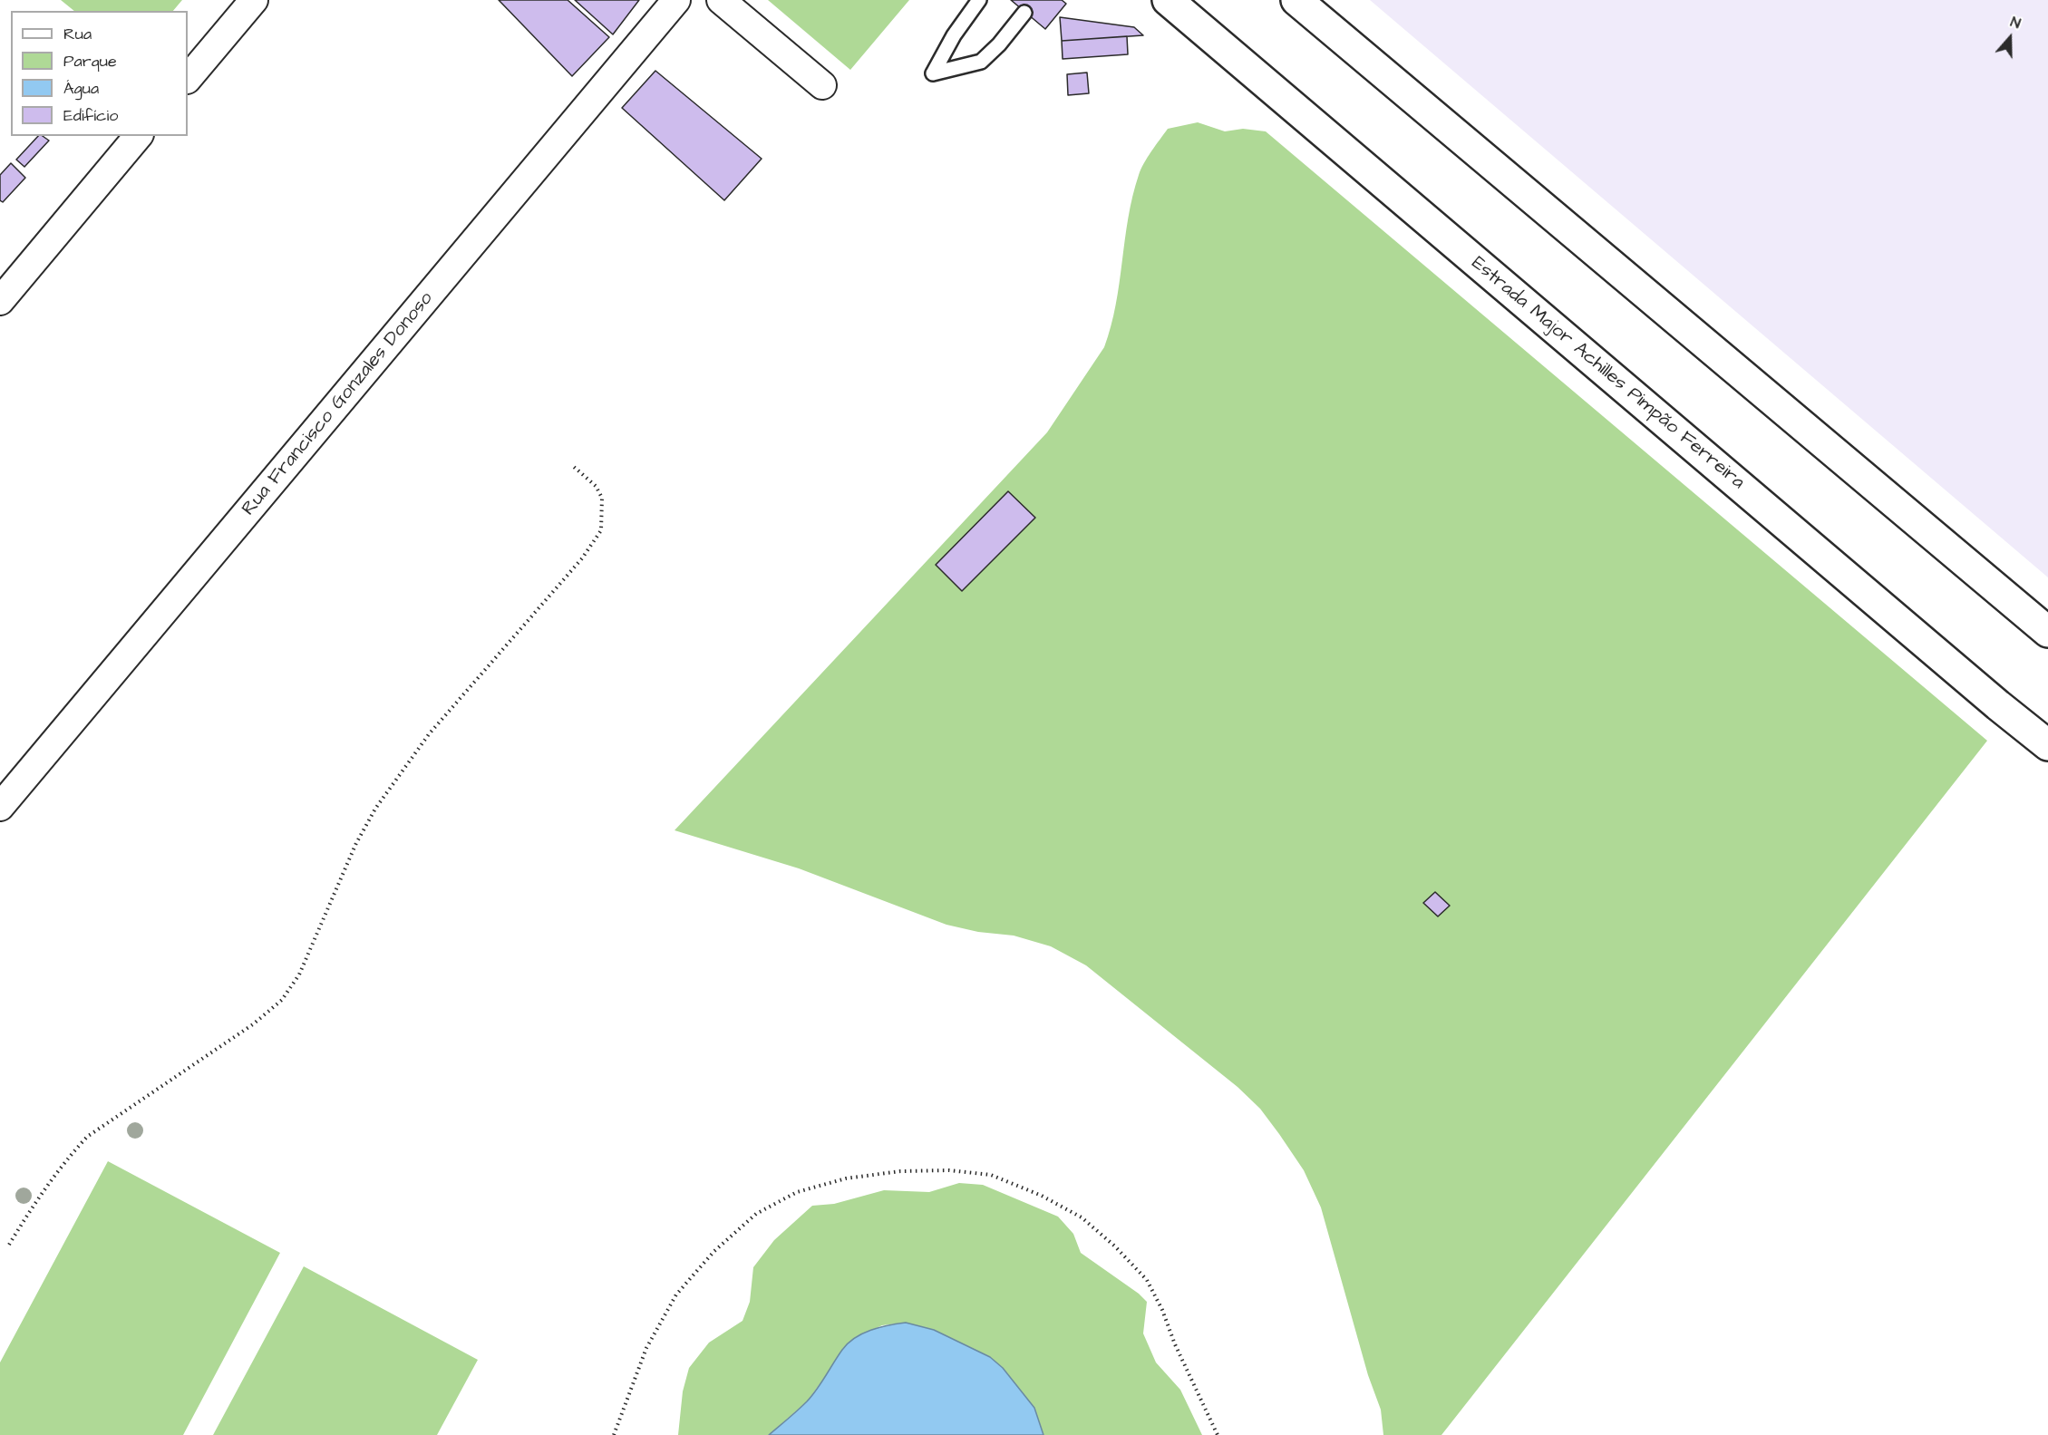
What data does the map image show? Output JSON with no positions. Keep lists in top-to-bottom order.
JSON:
{
  "streets": {
    "main road": ["Estrada Major Achilles Pimpão Ferreira"],
    "street": ["Rua Francisco Gonzales Donoso"]
  },
  "legend": [
    "Rua",
    "Parque",
    "Água",
    "Edifício"
  ],
  "north": "top"
}
